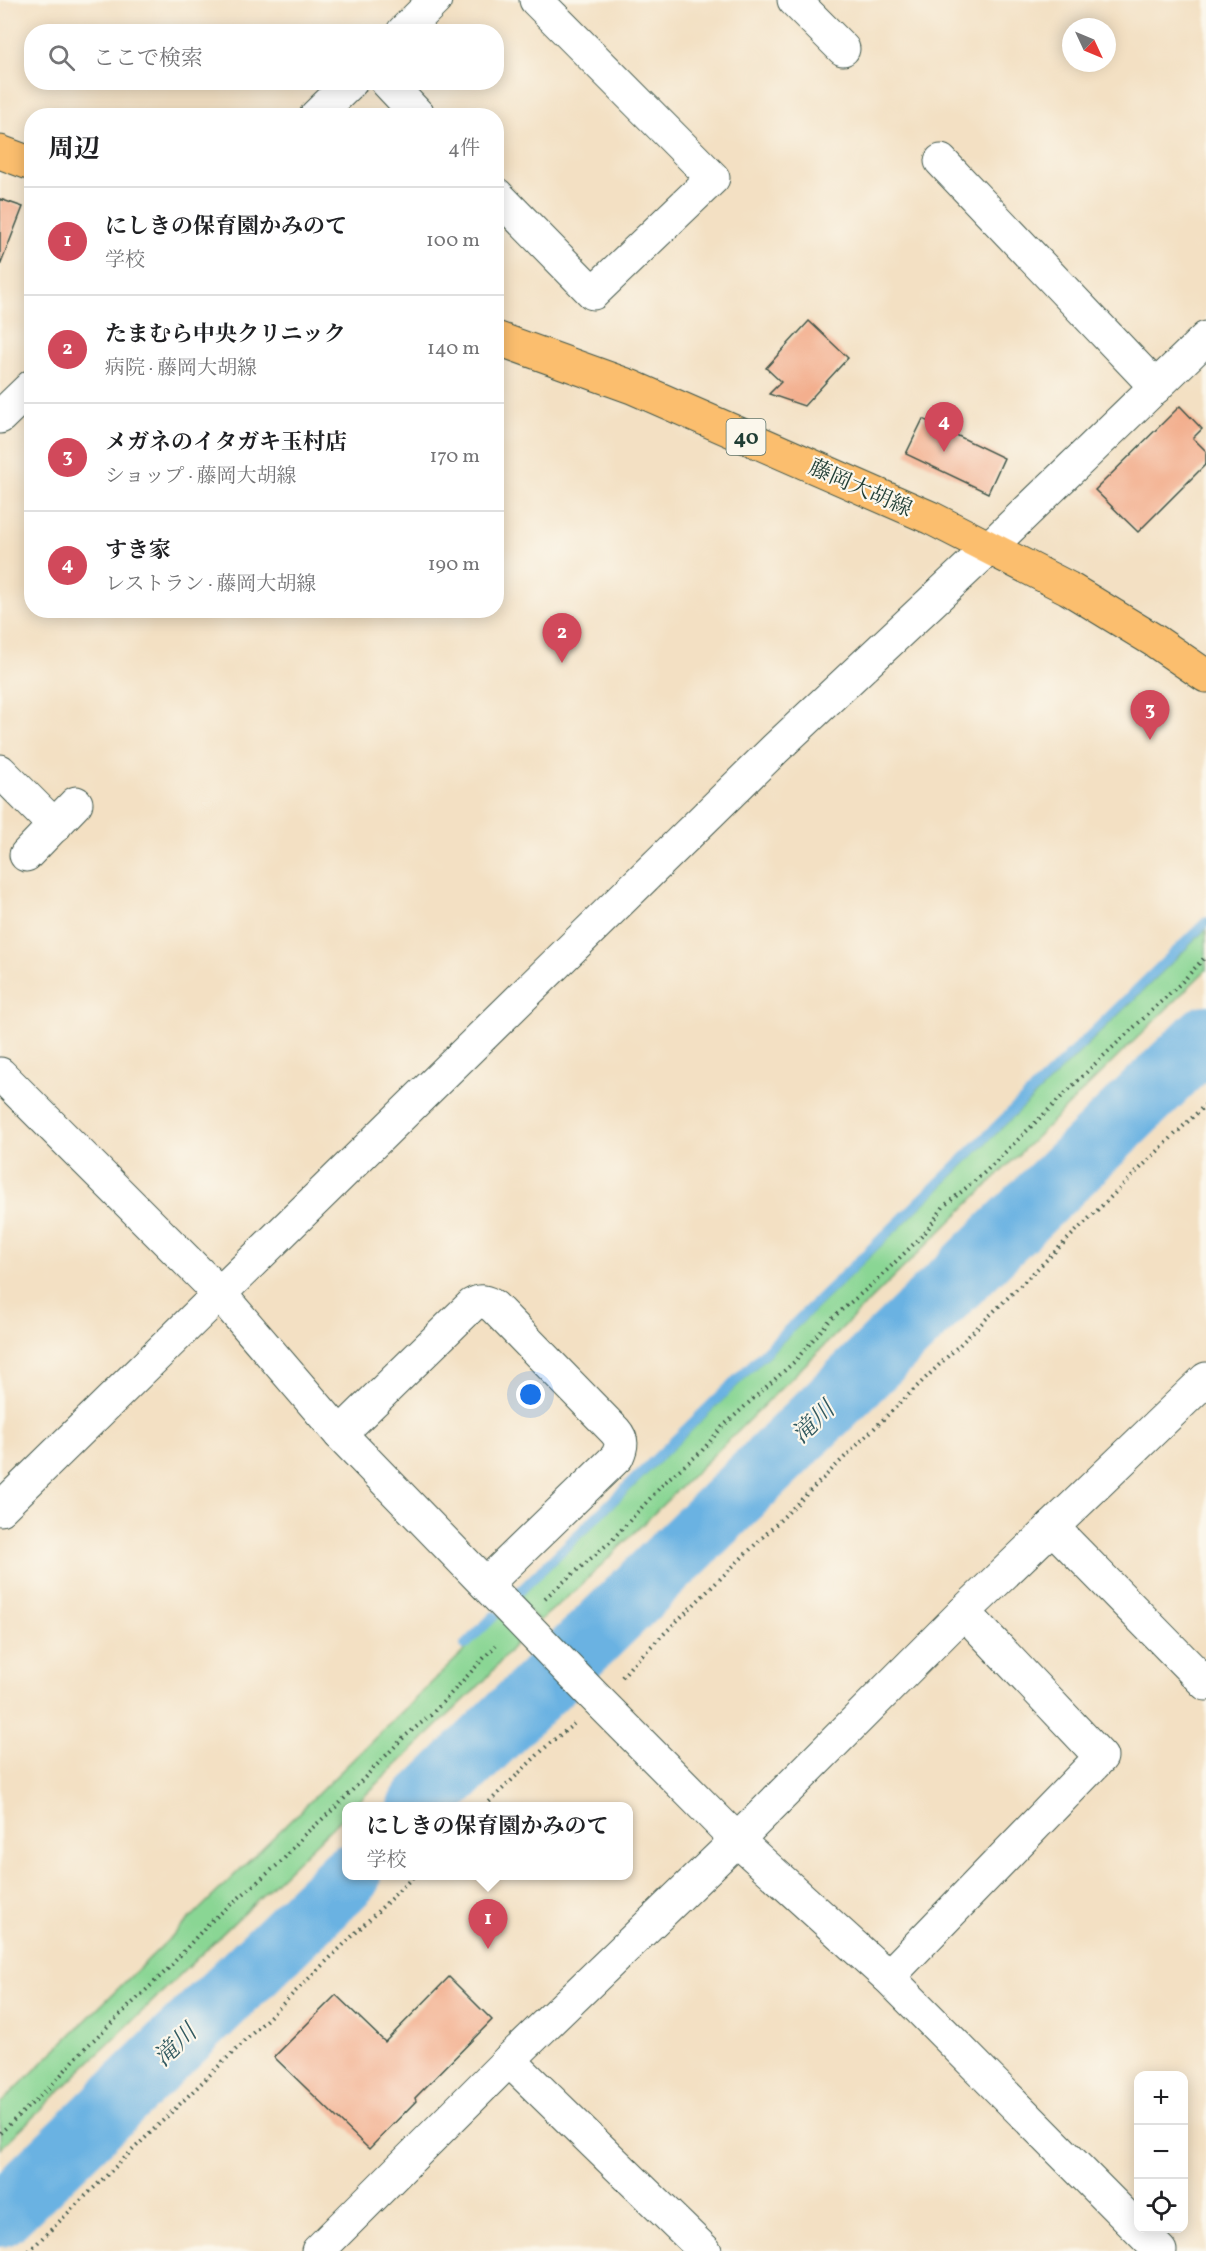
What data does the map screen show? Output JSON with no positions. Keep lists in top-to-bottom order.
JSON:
{
  "streets": {
    "main road": ["40", "藤岡大胡線"]
  },
  "water": ["滝川"],
  "north": "bottom right",
  "page": {
    "search": "ここで検索",
    "heading": ["周辺", "4件"],
    "list": [
      {
        "mark": "1",
        "name": "にしきの保育園かみのて",
        "note": "学校",
        "value": "100 m"
      },
      {
        "mark": "2",
        "name": "たまむら中央クリニック",
        "note": "病院 · 藤岡大胡線",
        "value": "140 m"
      },
      {
        "mark": "3",
        "name": "メガネのイタガキ玉村店",
        "note": "ショップ · 藤岡大胡線",
        "value": "170 m"
      },
      {
        "mark": "4",
        "name": "すき家",
        "note": "レストラン · 藤岡大胡線",
        "value": "190 m"
      }
    ],
    "pins": [
      "4",
      "2",
      "3",
      "1"
    ],
    "popup": ["にしきの保育園かみのて", "学校"],
    "map_buttons": ["+", "−"]
  }
}
